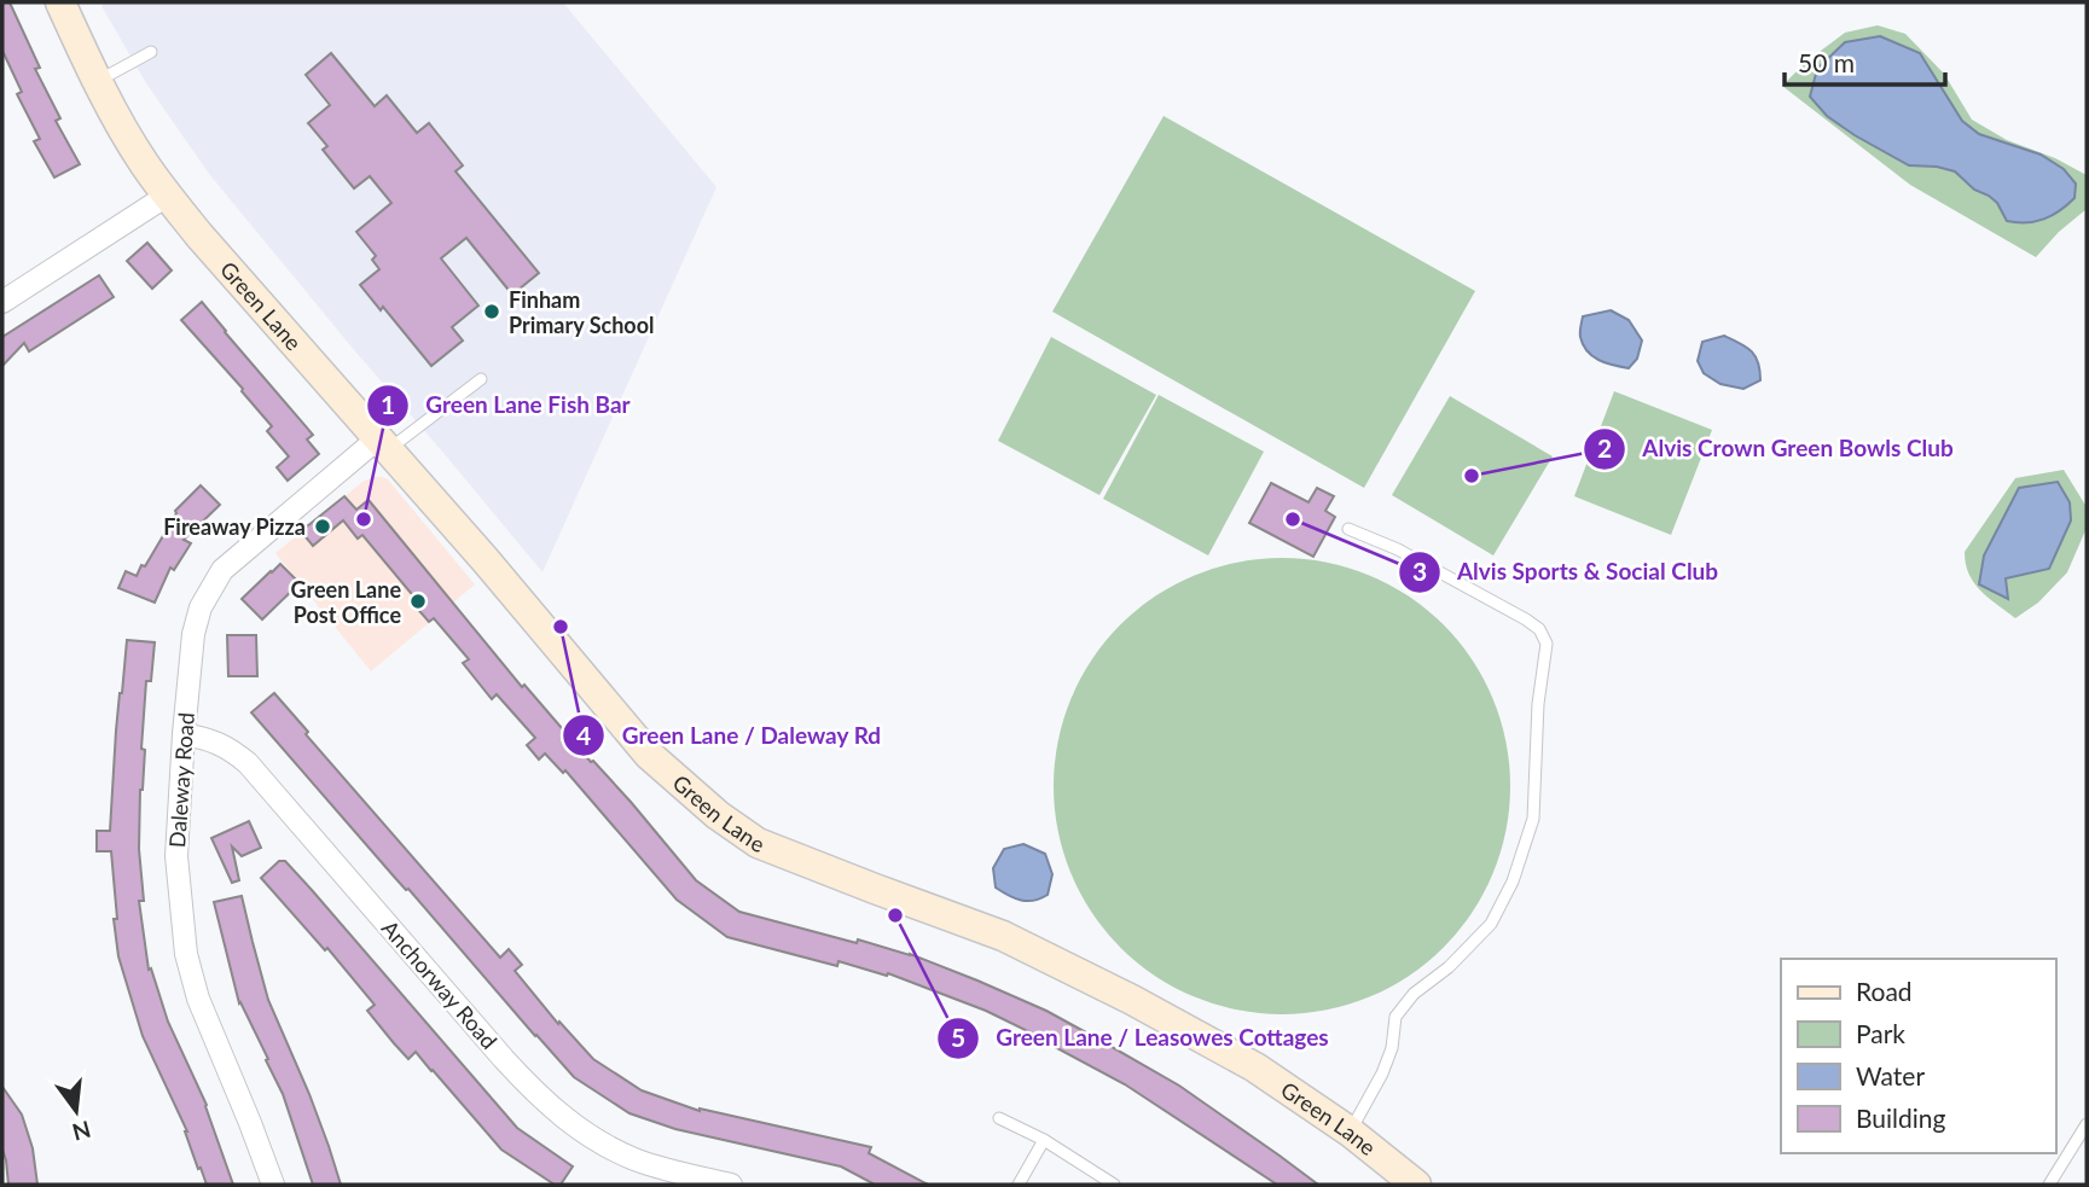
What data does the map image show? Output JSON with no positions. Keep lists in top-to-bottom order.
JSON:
{
  "streets": {
    "street": ["Green Lane", "Daleway Road", "Anchorway Road"]
  },
  "crossings": [
    ["Green Lane", "Daleway Road"],
    ["Daleway Road", "Anchorway Road"]
  ],
  "places": [
    "Finham Primary School",
    "Alvis Crown Green Bowls Club",
    "Green Lane Fish Bar",
    "Alvis Sports & Social Club",
    "Fireaway Pizza",
    "Green Lane Post Office",
    "Green Lane / Daleway Rd",
    "Green Lane / Leasowes Cottages"
  ],
  "legend": [
    "Road",
    "Park",
    "Water",
    "Building"
  ],
  "scale_bar": "50 m",
  "north": "bottom"
}
